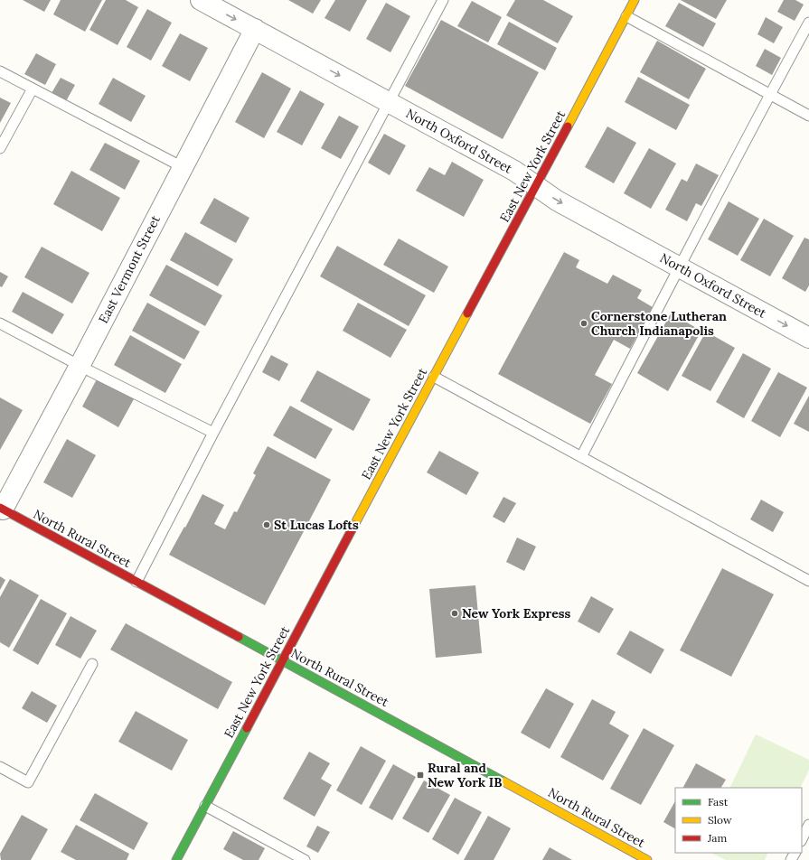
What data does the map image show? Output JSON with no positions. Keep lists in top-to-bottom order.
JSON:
{
  "streets": {
    "main road": ["East New York Street", "North Rural Street"],
    "street": ["North Oxford Street", "East Vermont Street"]
  },
  "crossings": [
    ["North Oxford Street", "East New York Street"],
    ["North Oxford Street", "East Vermont Street"],
    ["East New York Street", "North Rural Street"],
    ["East Vermont Street", "North Rural Street"]
  ],
  "one_way": ["North Oxford Street"],
  "places": {
    "other": ["Cornerstone Lutheran Church Indianapolis", "St Lucas Lofts", "New York Express"],
    "transit": ["Rural and New York IB"]
  },
  "legend": ["Fast", "Slow", "Jam"]
}
